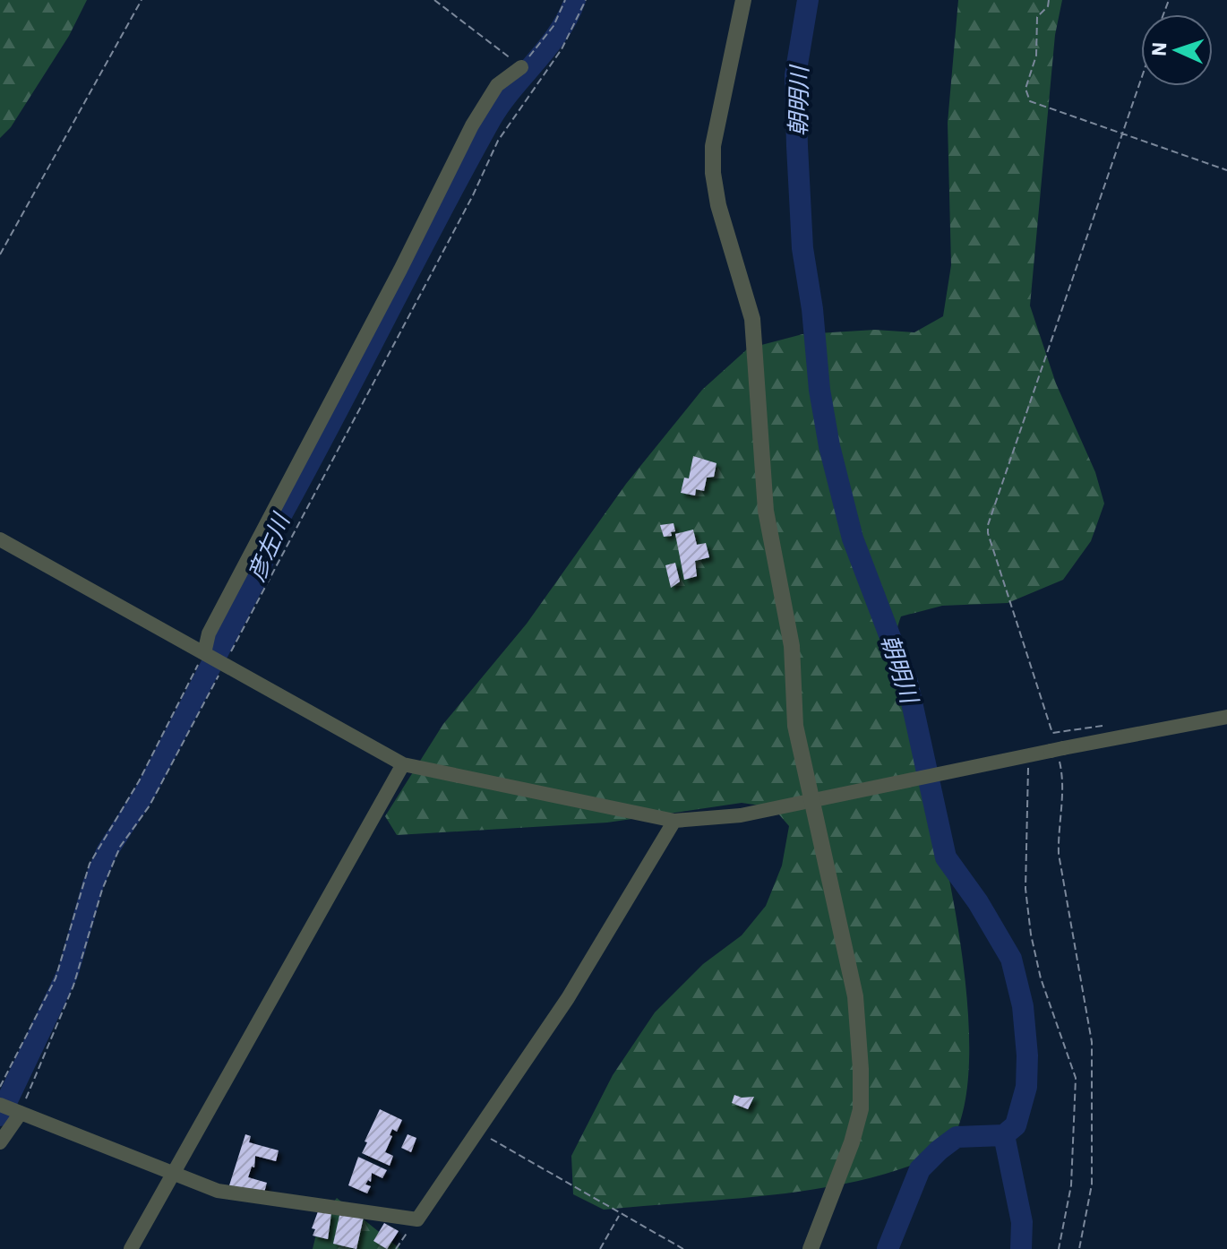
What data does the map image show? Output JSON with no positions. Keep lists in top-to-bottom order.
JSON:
{
  "water": ["朝明川", "彦左川"],
  "north": "left"
}
